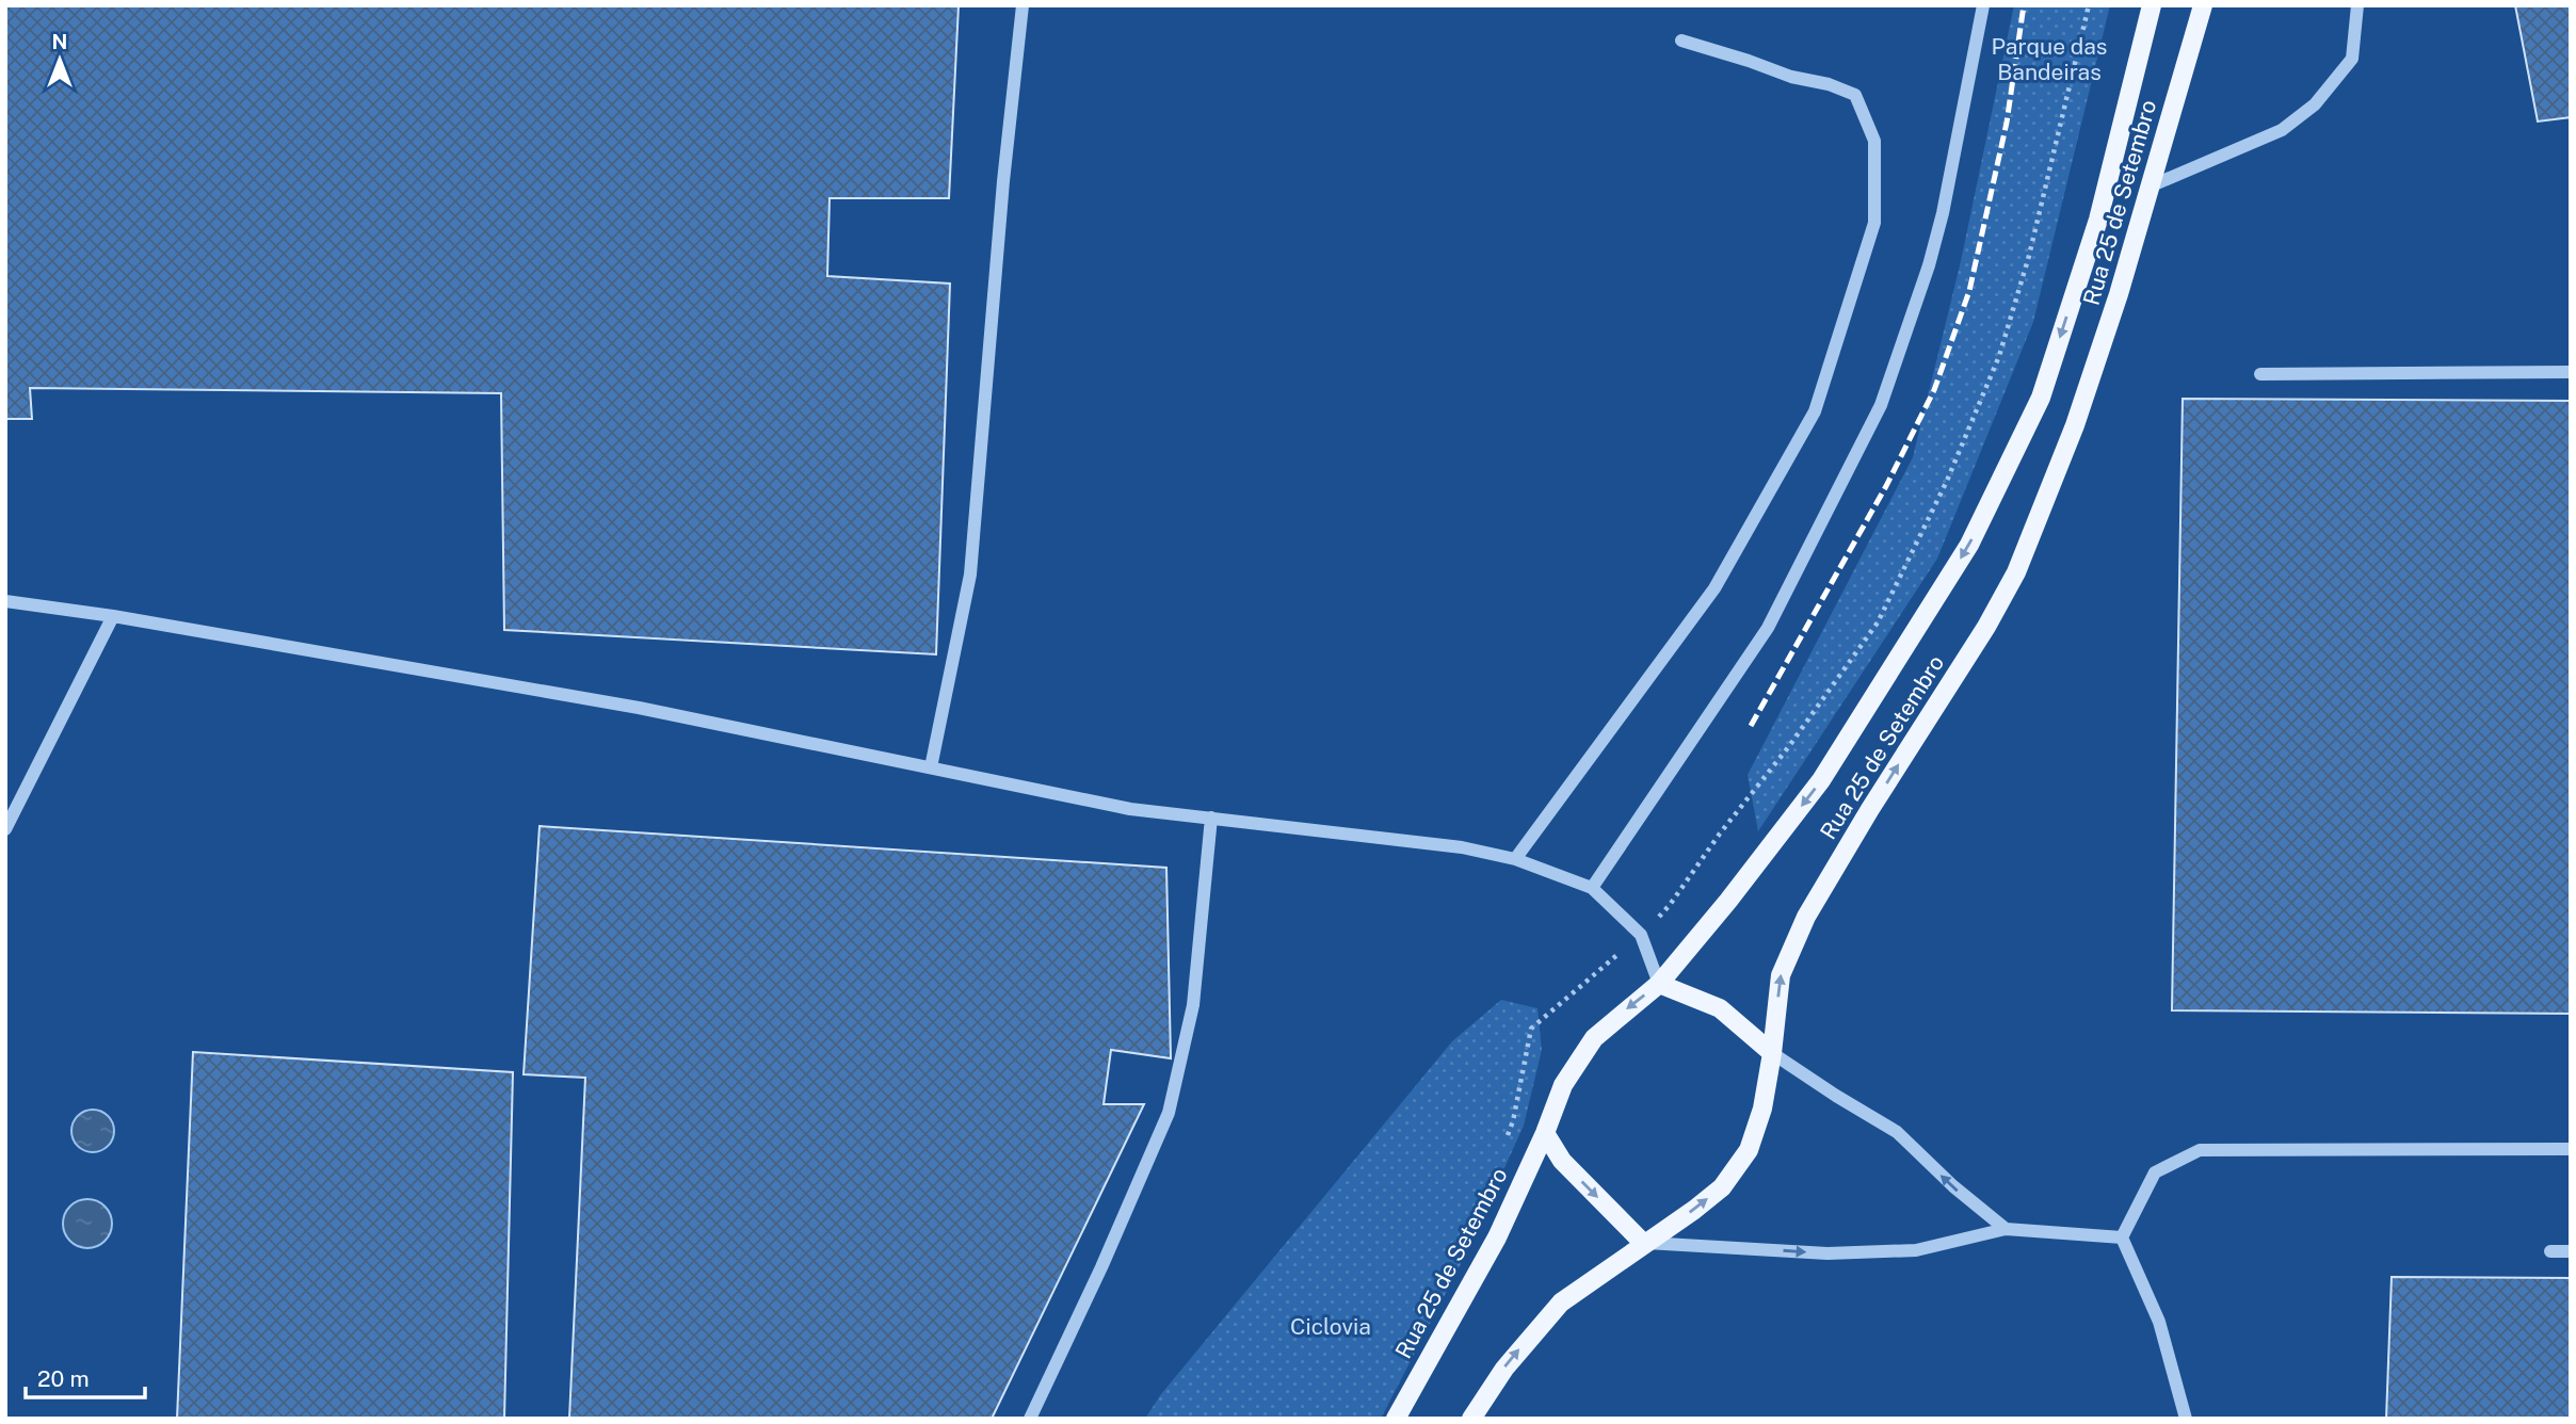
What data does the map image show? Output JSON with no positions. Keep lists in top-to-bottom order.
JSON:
{
  "streets": {
    "main road": ["Rua 25 de Setembro"]
  },
  "parks": ["Parque das Bandeiras", "Ciclovia"],
  "scale_bar": "20 m",
  "north": "top"
}
